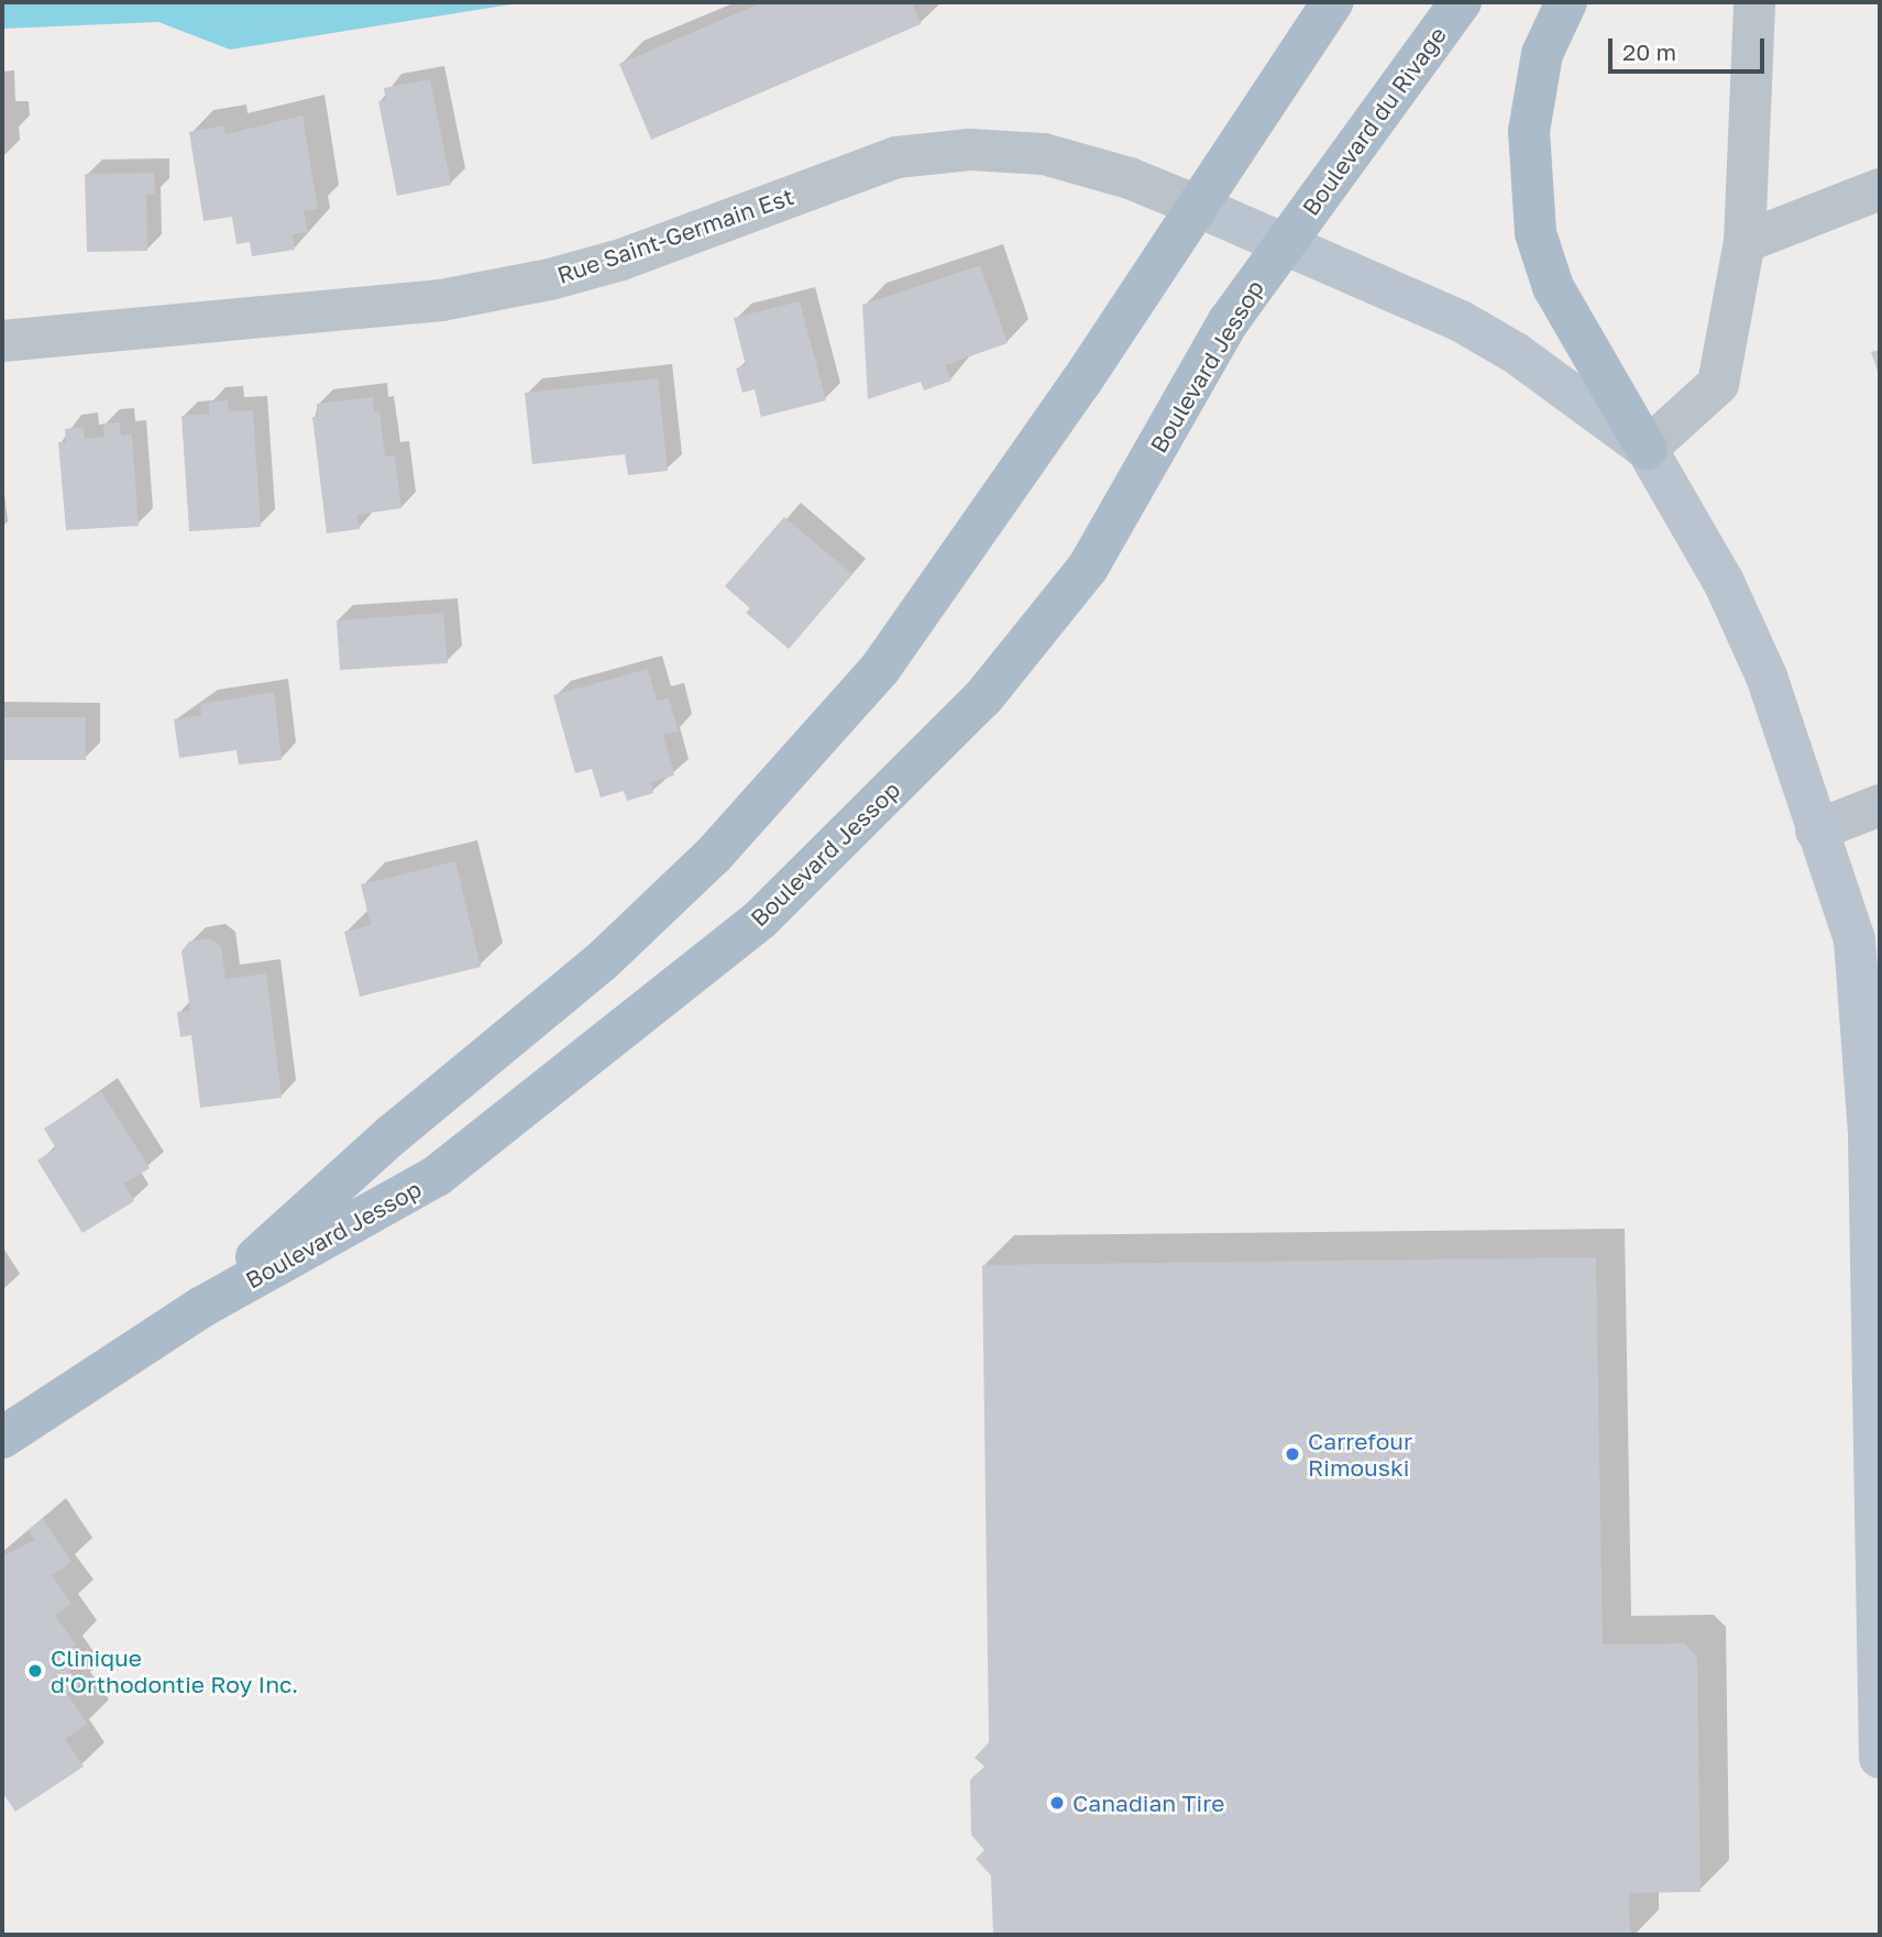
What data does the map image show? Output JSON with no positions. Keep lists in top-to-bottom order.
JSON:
{
  "streets": {
    "main road": ["Boulevard du Rivage", "Boulevard Jessop"],
    "street": ["Rue Saint-Germain Est"]
  },
  "crossings": [
    ["Boulevard du Rivage", "Boulevard Jessop"],
    ["Rue Saint-Germain Est", "Boulevard Jessop"]
  ],
  "places": ["Carrefour Rimouski", "Clinique d'Orthodontie Roy Inc.", "Canadian Tire"],
  "scale_bar": "20 m"
}
